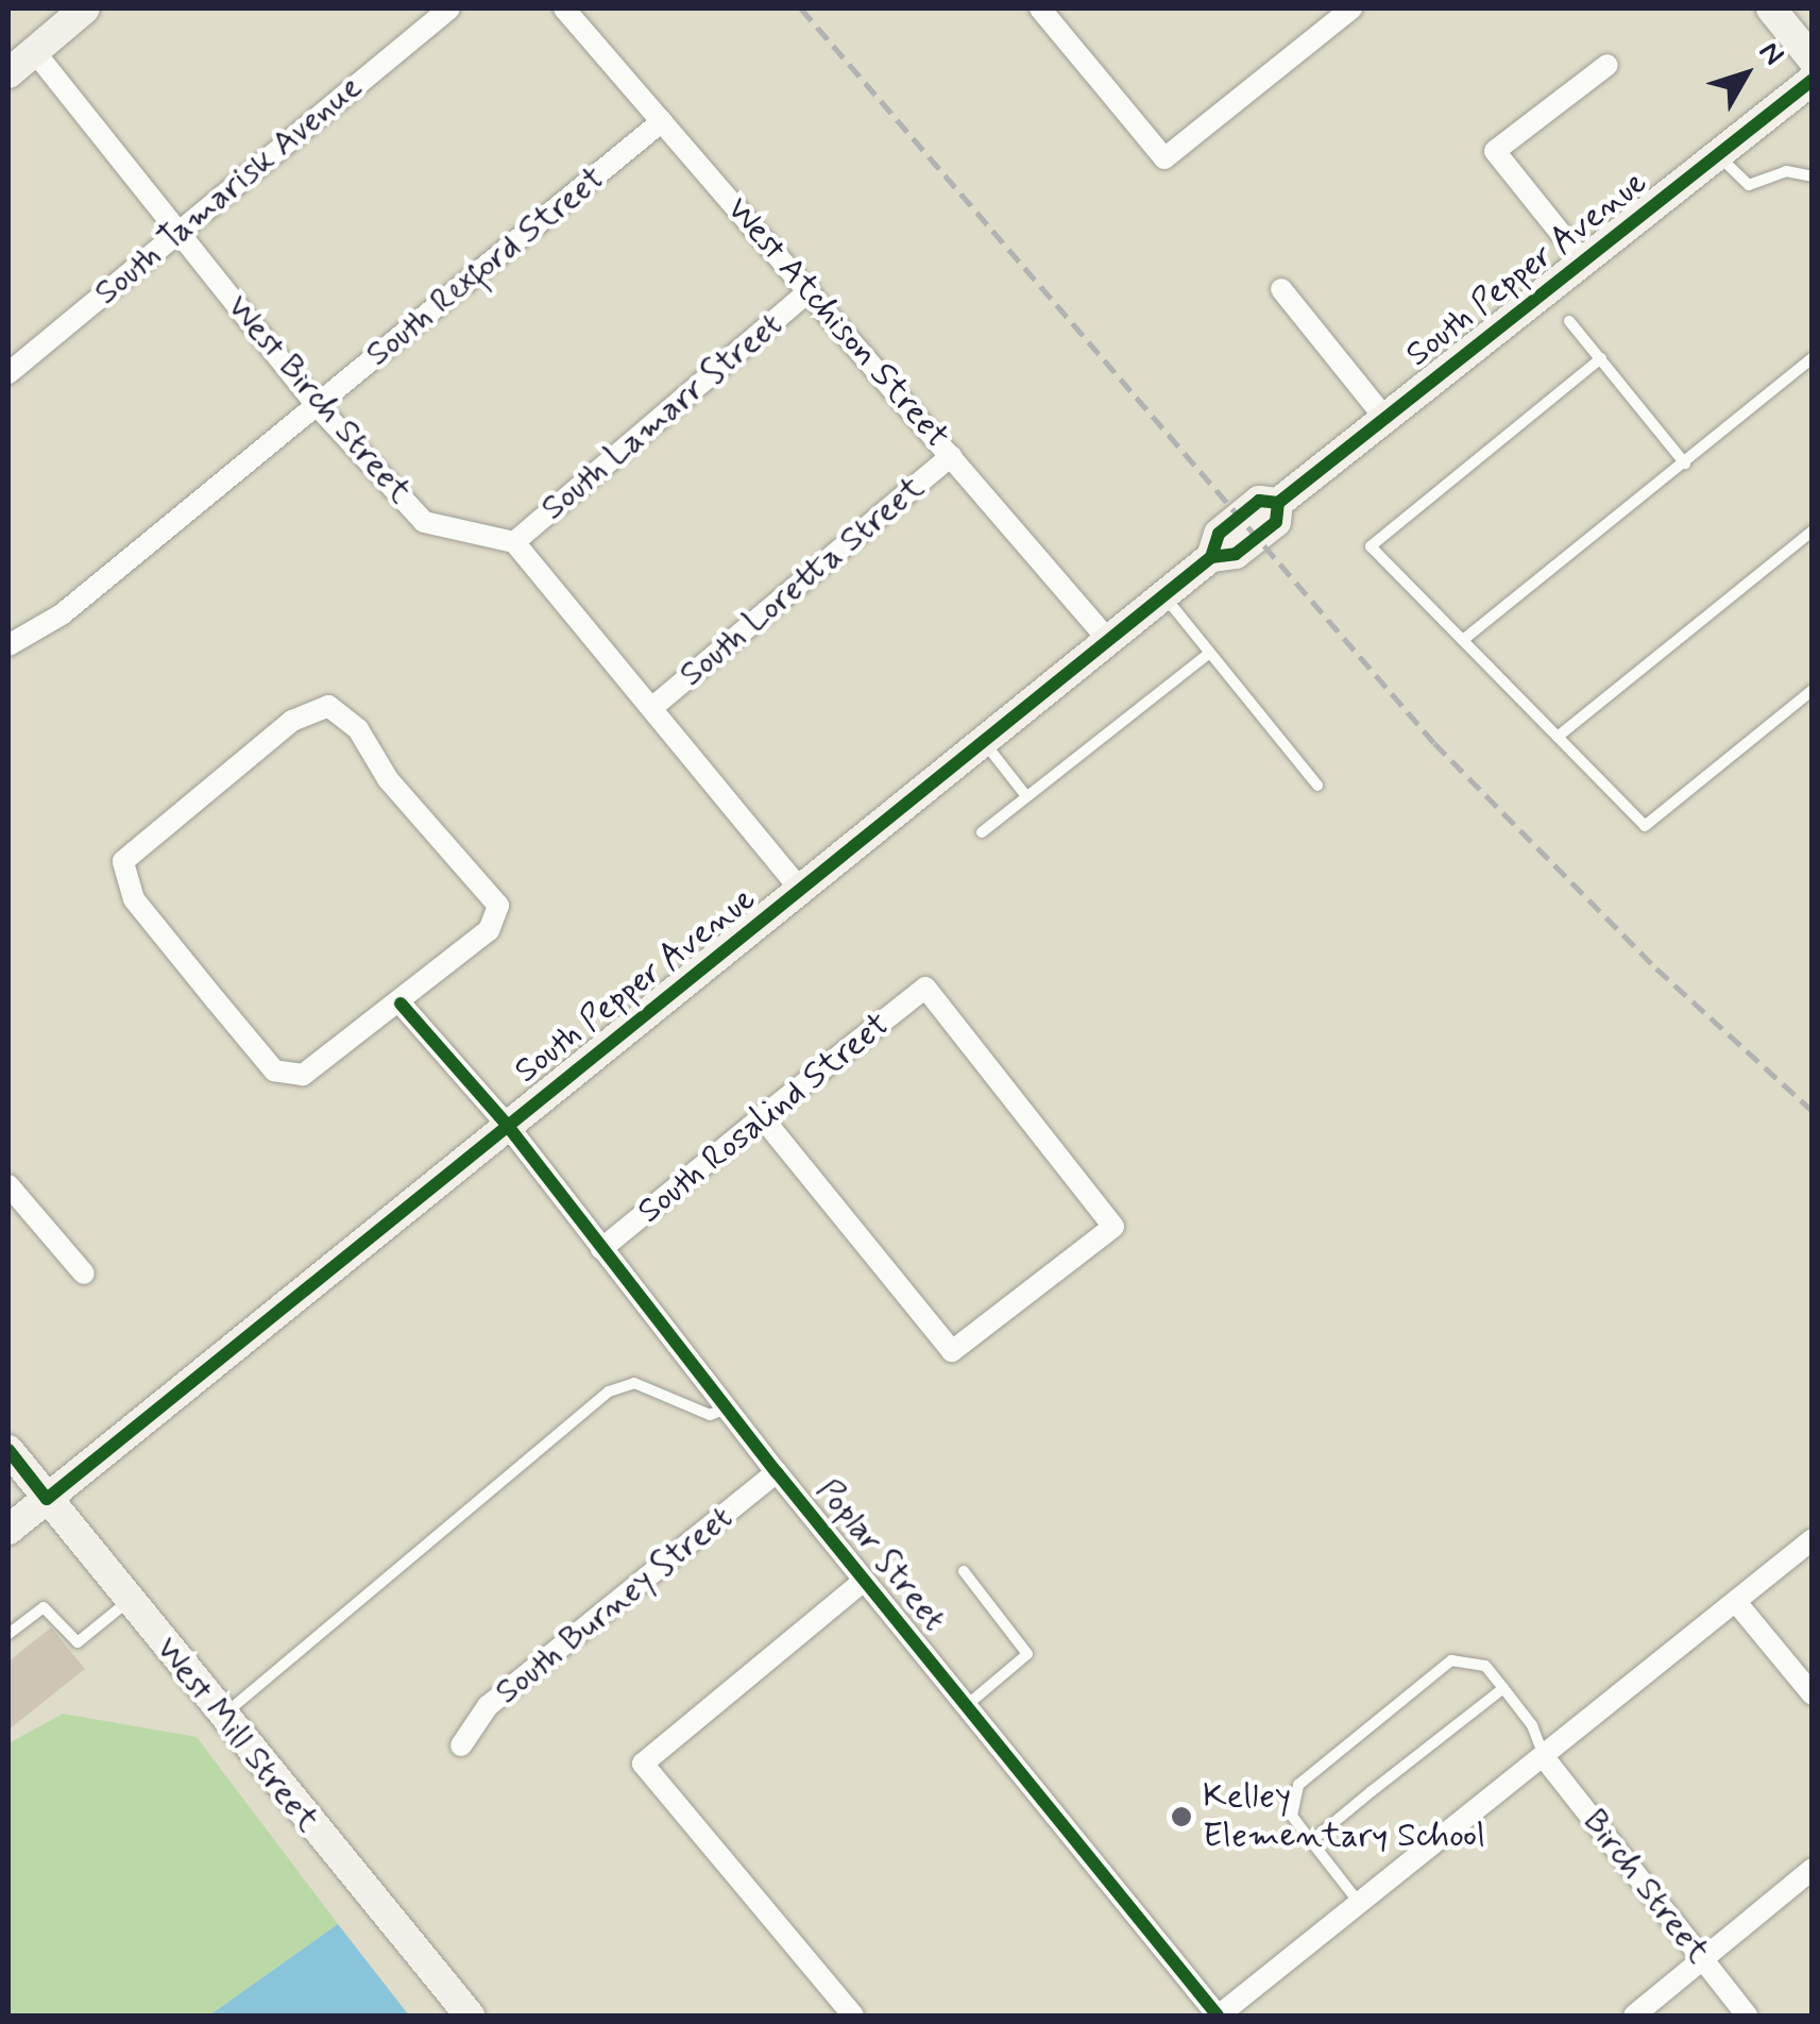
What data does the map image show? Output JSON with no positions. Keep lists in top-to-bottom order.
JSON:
{
  "streets": {
    "main road": ["South Pepper Avenue", "West Mill Street"],
    "street": [
      "South Tamarisk Avenue",
      "South Rexford Street",
      "West Atchison Street",
      "West Birch Street",
      "South Lamarr Street",
      "South Loretta Street",
      "South Rosalind Street",
      "Poplar Street",
      "South Burney Street",
      "Birch Street"
    ]
  },
  "crossings": [
    ["South Tamarisk Avenue", "West Birch Street"],
    ["South Rexford Street", "West Atchison Street"],
    ["South Rexford Street", "West Birch Street"],
    ["South Pepper Avenue", "West Atchison Street"],
    ["South Pepper Avenue", "Poplar Street"],
    ["South Pepper Avenue", "West Mill Street"],
    ["West Atchison Street", "South Lamarr Street"],
    ["West Atchison Street", "South Loretta Street"],
    ["West Birch Street", "South Lamarr Street"],
    ["South Rosalind Street", "Poplar Street"],
    ["Poplar Street", "South Burney Street"]
  ],
  "places": ["Kelley Elementary School"],
  "north": "top right"
}
